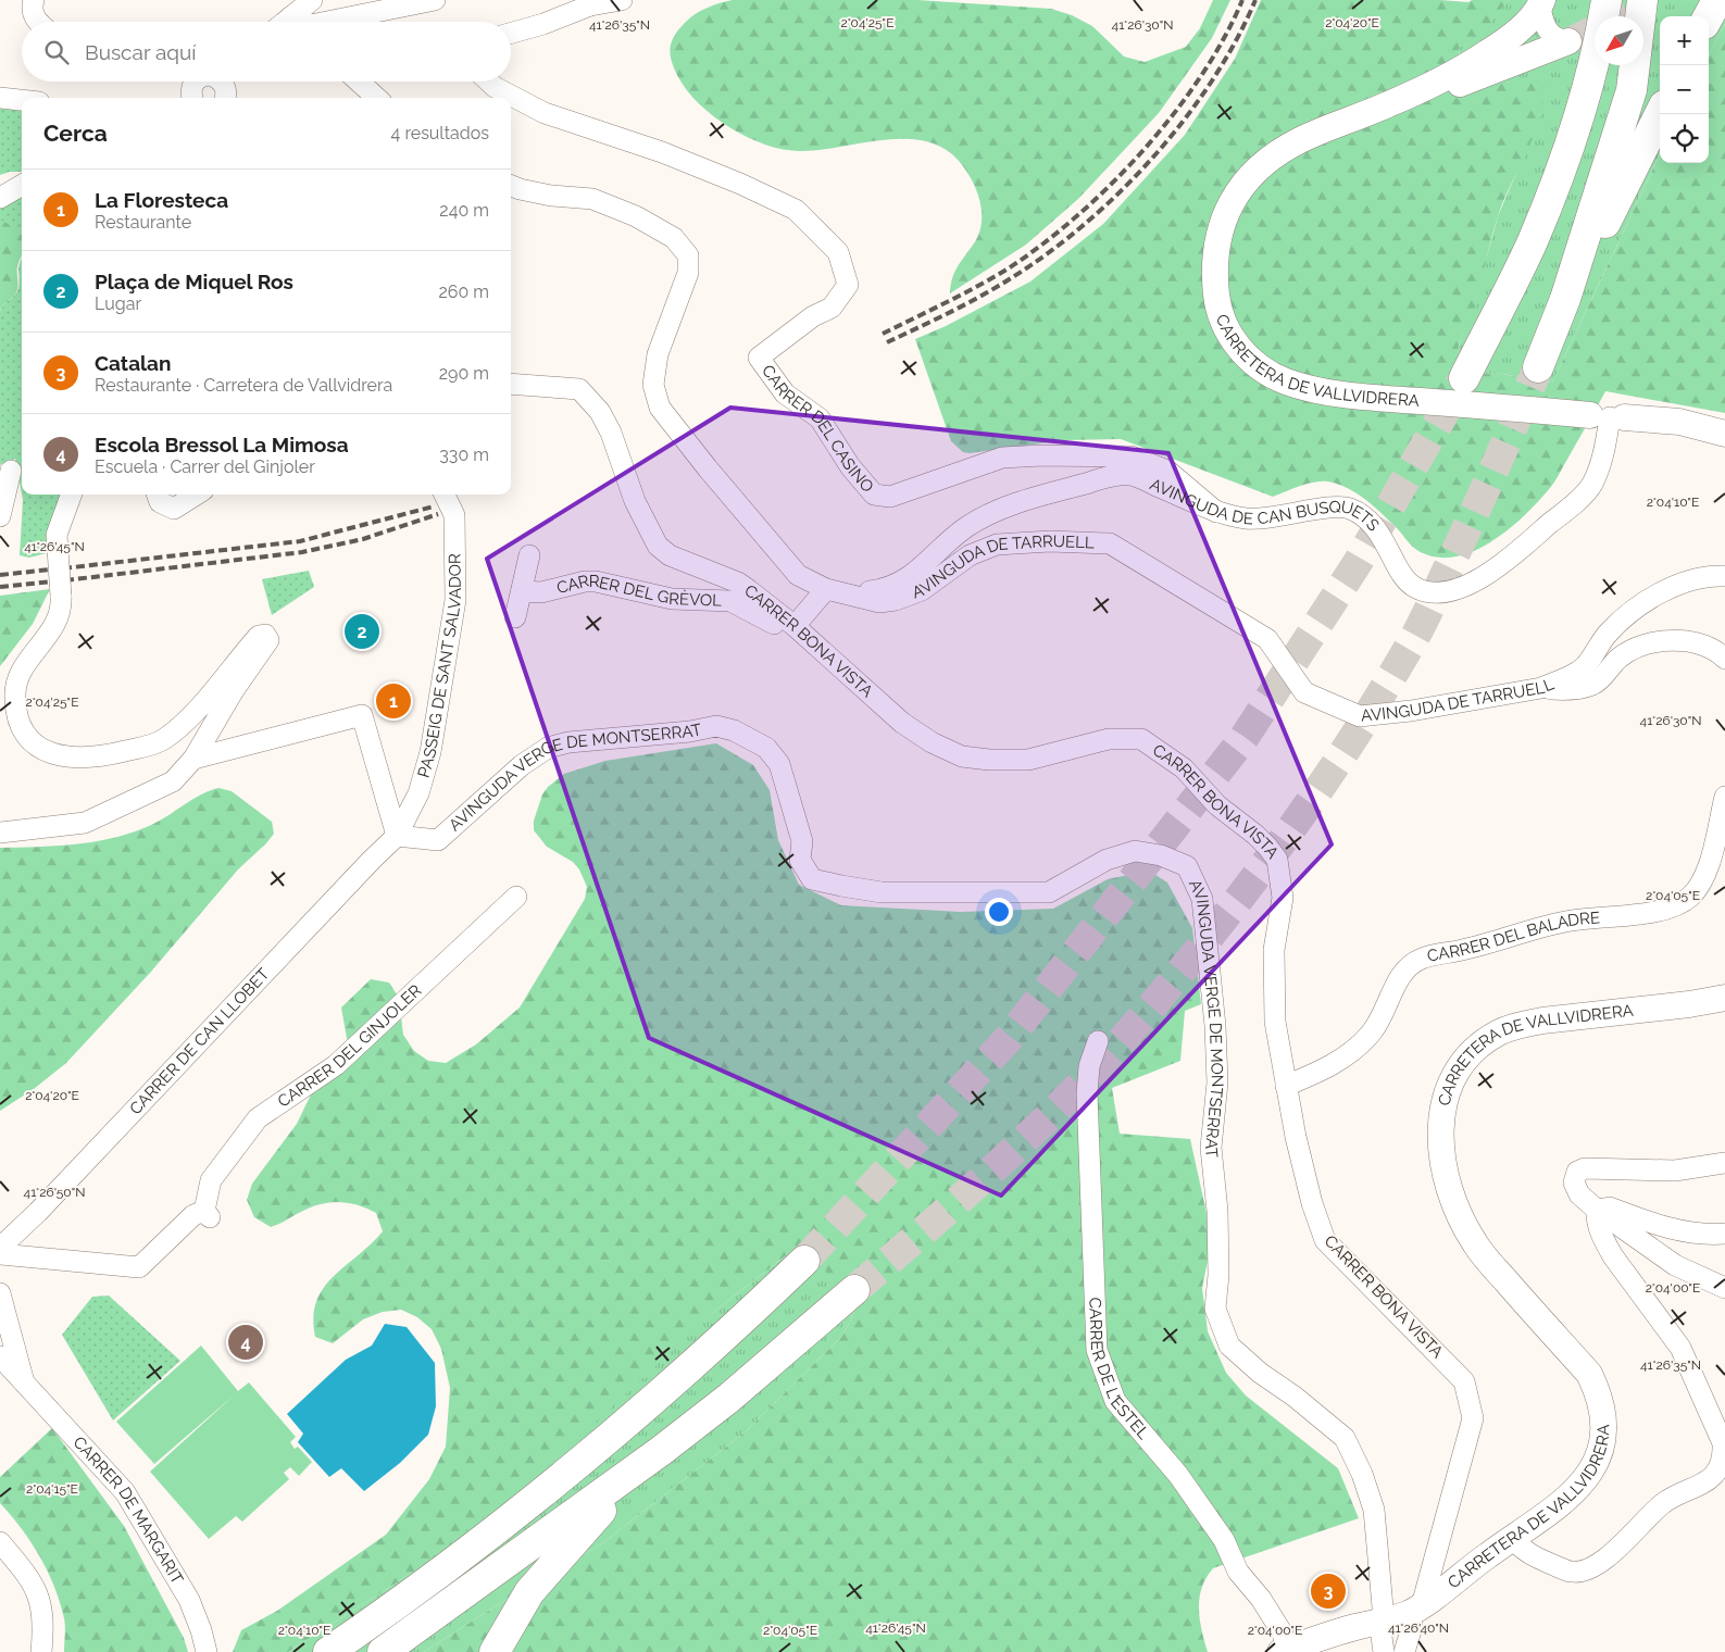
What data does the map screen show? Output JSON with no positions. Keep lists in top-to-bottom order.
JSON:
{
  "streets": {
    "main road": ["CARRETERA DE VALLVIDRERA"],
    "street": [
      "CARRER DEL CASINO",
      "AVINGUDA DE CAN BUSQUETS",
      "AVINGUDA DE TARRUELL",
      "CARRER DEL GRÈVOL",
      "CARRER BONA VISTA",
      "PASSEIG DE SANT SALVADOR",
      "AVINGUDA VERGE DE MONTSERRAT",
      "CARRER DEL BALADRE",
      "CARRER DE CAN LLOBET",
      "CARRER DEL GINJOLER",
      "CARRER DE L'ESTEL",
      "CARRER DE MARGARIT"
    ]
  },
  "crossings": [
    ["CARRETERA DE VALLVIDRERA", "AVINGUDA DE CAN BUSQUETS"],
    ["CARRETERA DE VALLVIDRERA", "CARRER BONA VISTA"],
    ["CARRETERA DE VALLVIDRERA", "AVINGUDA VERGE DE MONTSERRAT"],
    ["CARRETERA DE VALLVIDRERA", "CARRER DE L'ESTEL"],
    ["CARRER DEL CASINO", "AVINGUDA DE CAN BUSQUETS"],
    ["AVINGUDA DE CAN BUSQUETS", "AVINGUDA DE TARRUELL"],
    ["CARRER DEL GRÈVOL", "CARRER BONA VISTA"],
    ["CARRER BONA VISTA", "CARRER DEL BALADRE"],
    ["PASSEIG DE SANT SALVADOR", "AVINGUDA VERGE DE MONTSERRAT"],
    ["PASSEIG DE SANT SALVADOR", "CARRER DE CAN LLOBET"],
    ["AVINGUDA VERGE DE MONTSERRAT", "CARRER DE CAN LLOBET"]
  ],
  "north": "bottom left",
  "page": {
    "map_buttons": ["+", "−"],
    "search": "Buscar aquí",
    "heading": ["Cerca", "4 resultados"],
    "list": [
      {
        "mark": "1",
        "name": "La Floresteca",
        "note": "Restaurante",
        "value": "240 m"
      },
      {
        "mark": "2",
        "name": "Plaça de Miquel Ros",
        "note": "Lugar",
        "value": "260 m"
      },
      {
        "mark": "3",
        "name": "Catalan",
        "note": "Restaurante · Carretera de Vallvidrera",
        "value": "290 m"
      },
      {
        "mark": "4",
        "name": "Escola Bressol La Mimosa",
        "note": "Escuela · Carrer del Ginjoler",
        "value": "330 m"
      }
    ],
    "pins": [
      "2",
      "1",
      "4",
      "3"
    ]
  },
  "coordinates": [
    "2°04'25\"E",
    "2°04'20\"E",
    "41°26'35\"N",
    "41°26'30\"N",
    "2°04'10\"E",
    "41°26'45\"N",
    "2°04'05\"E",
    "41°26'50\"N",
    "2°04'00\"E",
    "2°04'15\"E",
    "41°26'40\"N"
  ]
}
